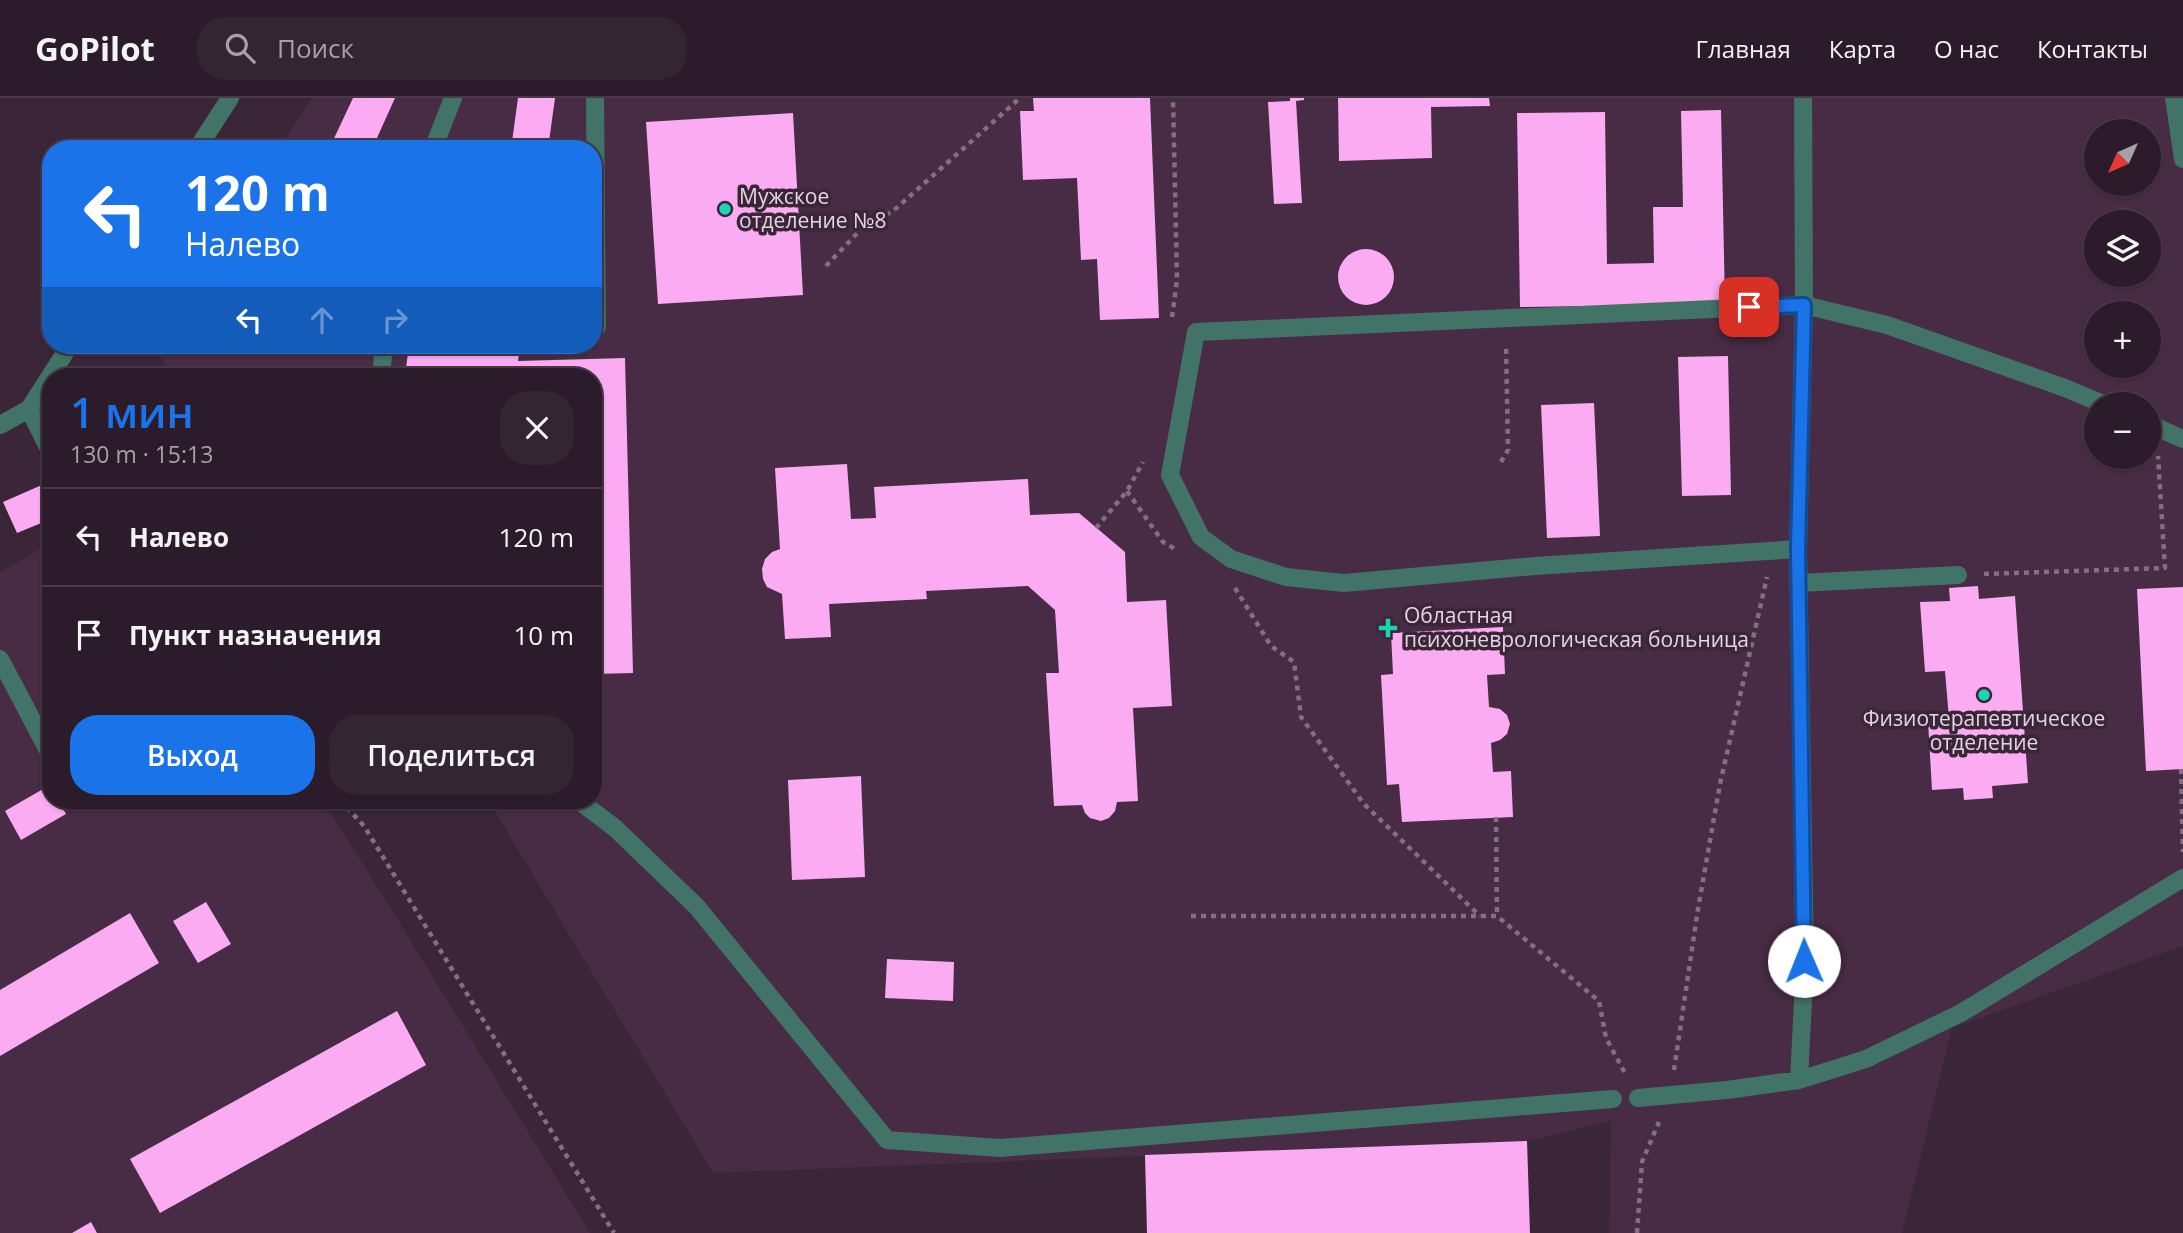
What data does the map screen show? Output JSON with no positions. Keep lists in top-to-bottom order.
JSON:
{
  "places": {
    "other": ["Мужское отделение №8", "Физиотерапевтическое отделение"],
    "health": ["Областная психоневрологическая больница"]
  },
  "north": "bottom left",
  "page": {
    "header": "GoPilot",
    "search": "Поиск",
    "nav": [
      "Главная",
      "Карта",
      "О нас",
      "Контакты"
    ],
    "map_buttons": ["+", "−"],
    "turn": ["120 m", "Налево"],
    "heading": ["1 мин", "130 m · 15:13"],
    "list": [
      {
        "name": "Налево",
        "value": "120 m"
      },
      {
        "name": "Пункт назначения",
        "value": "10 m"
      }
    ],
    "buttons": ["Выход", "Поделиться"]
  }
}
